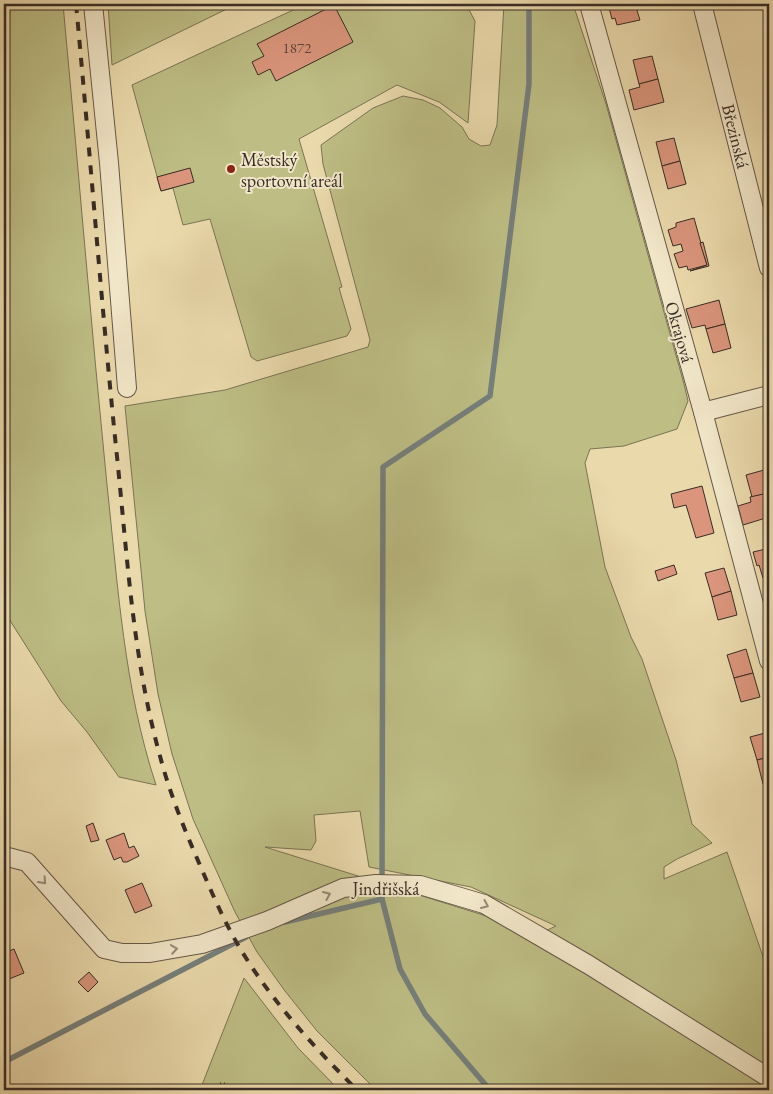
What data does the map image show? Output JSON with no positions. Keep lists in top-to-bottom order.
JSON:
{
  "streets": {
    "street": ["Březinská", "Okrajová", "Jindřišská"]
  },
  "one_way": ["Jindřišská"],
  "places": ["Městský sportovní areál"],
  "house_numbers": ["1872"]
}
